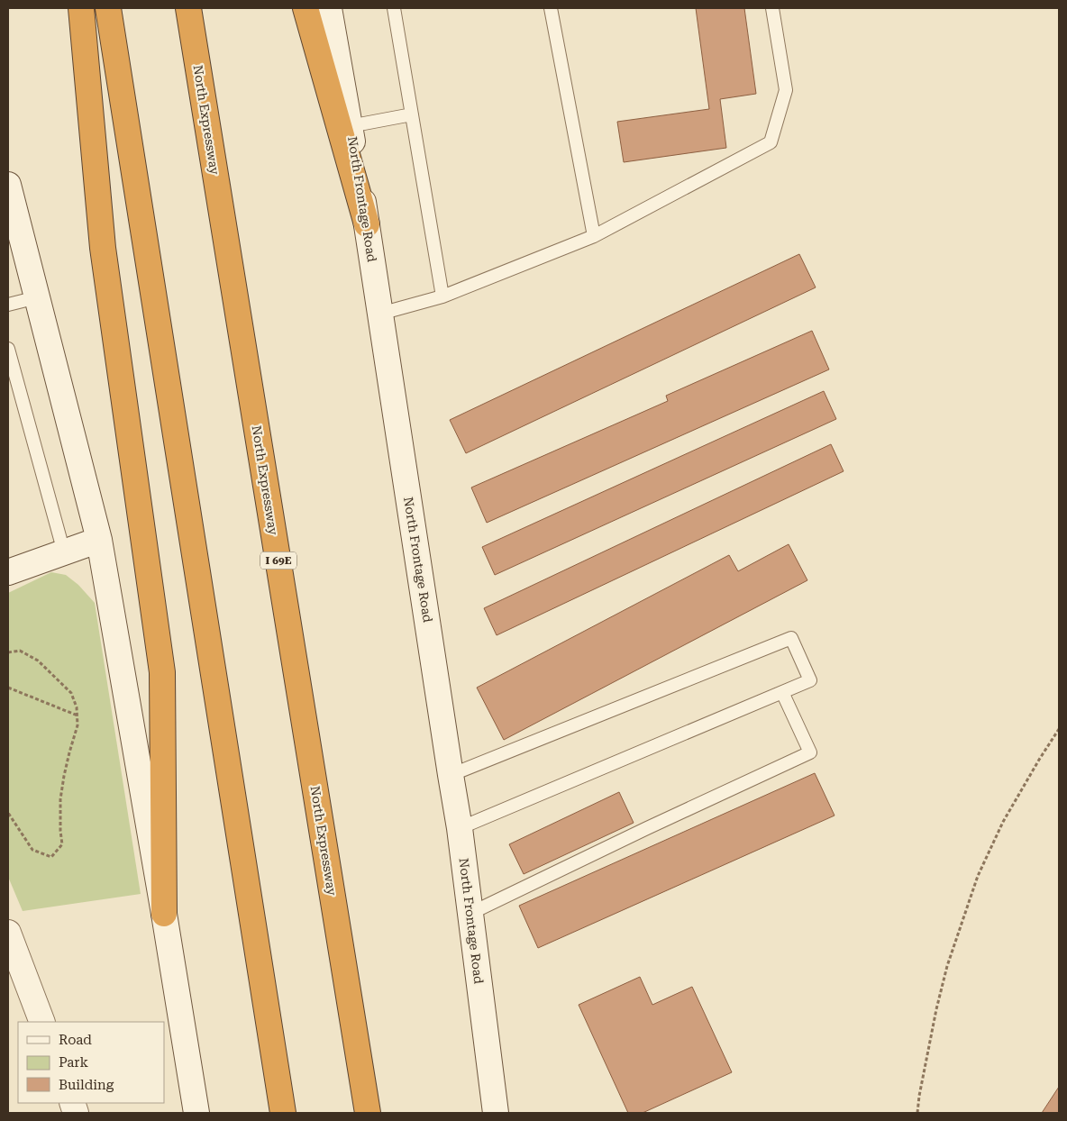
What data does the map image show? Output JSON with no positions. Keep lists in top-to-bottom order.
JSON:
{
  "streets": {
    "highway": ["North Expressway", "I 69E"],
    "main road": ["North Frontage Road"]
  },
  "legend": ["Road", "Park", "Building"]
}
